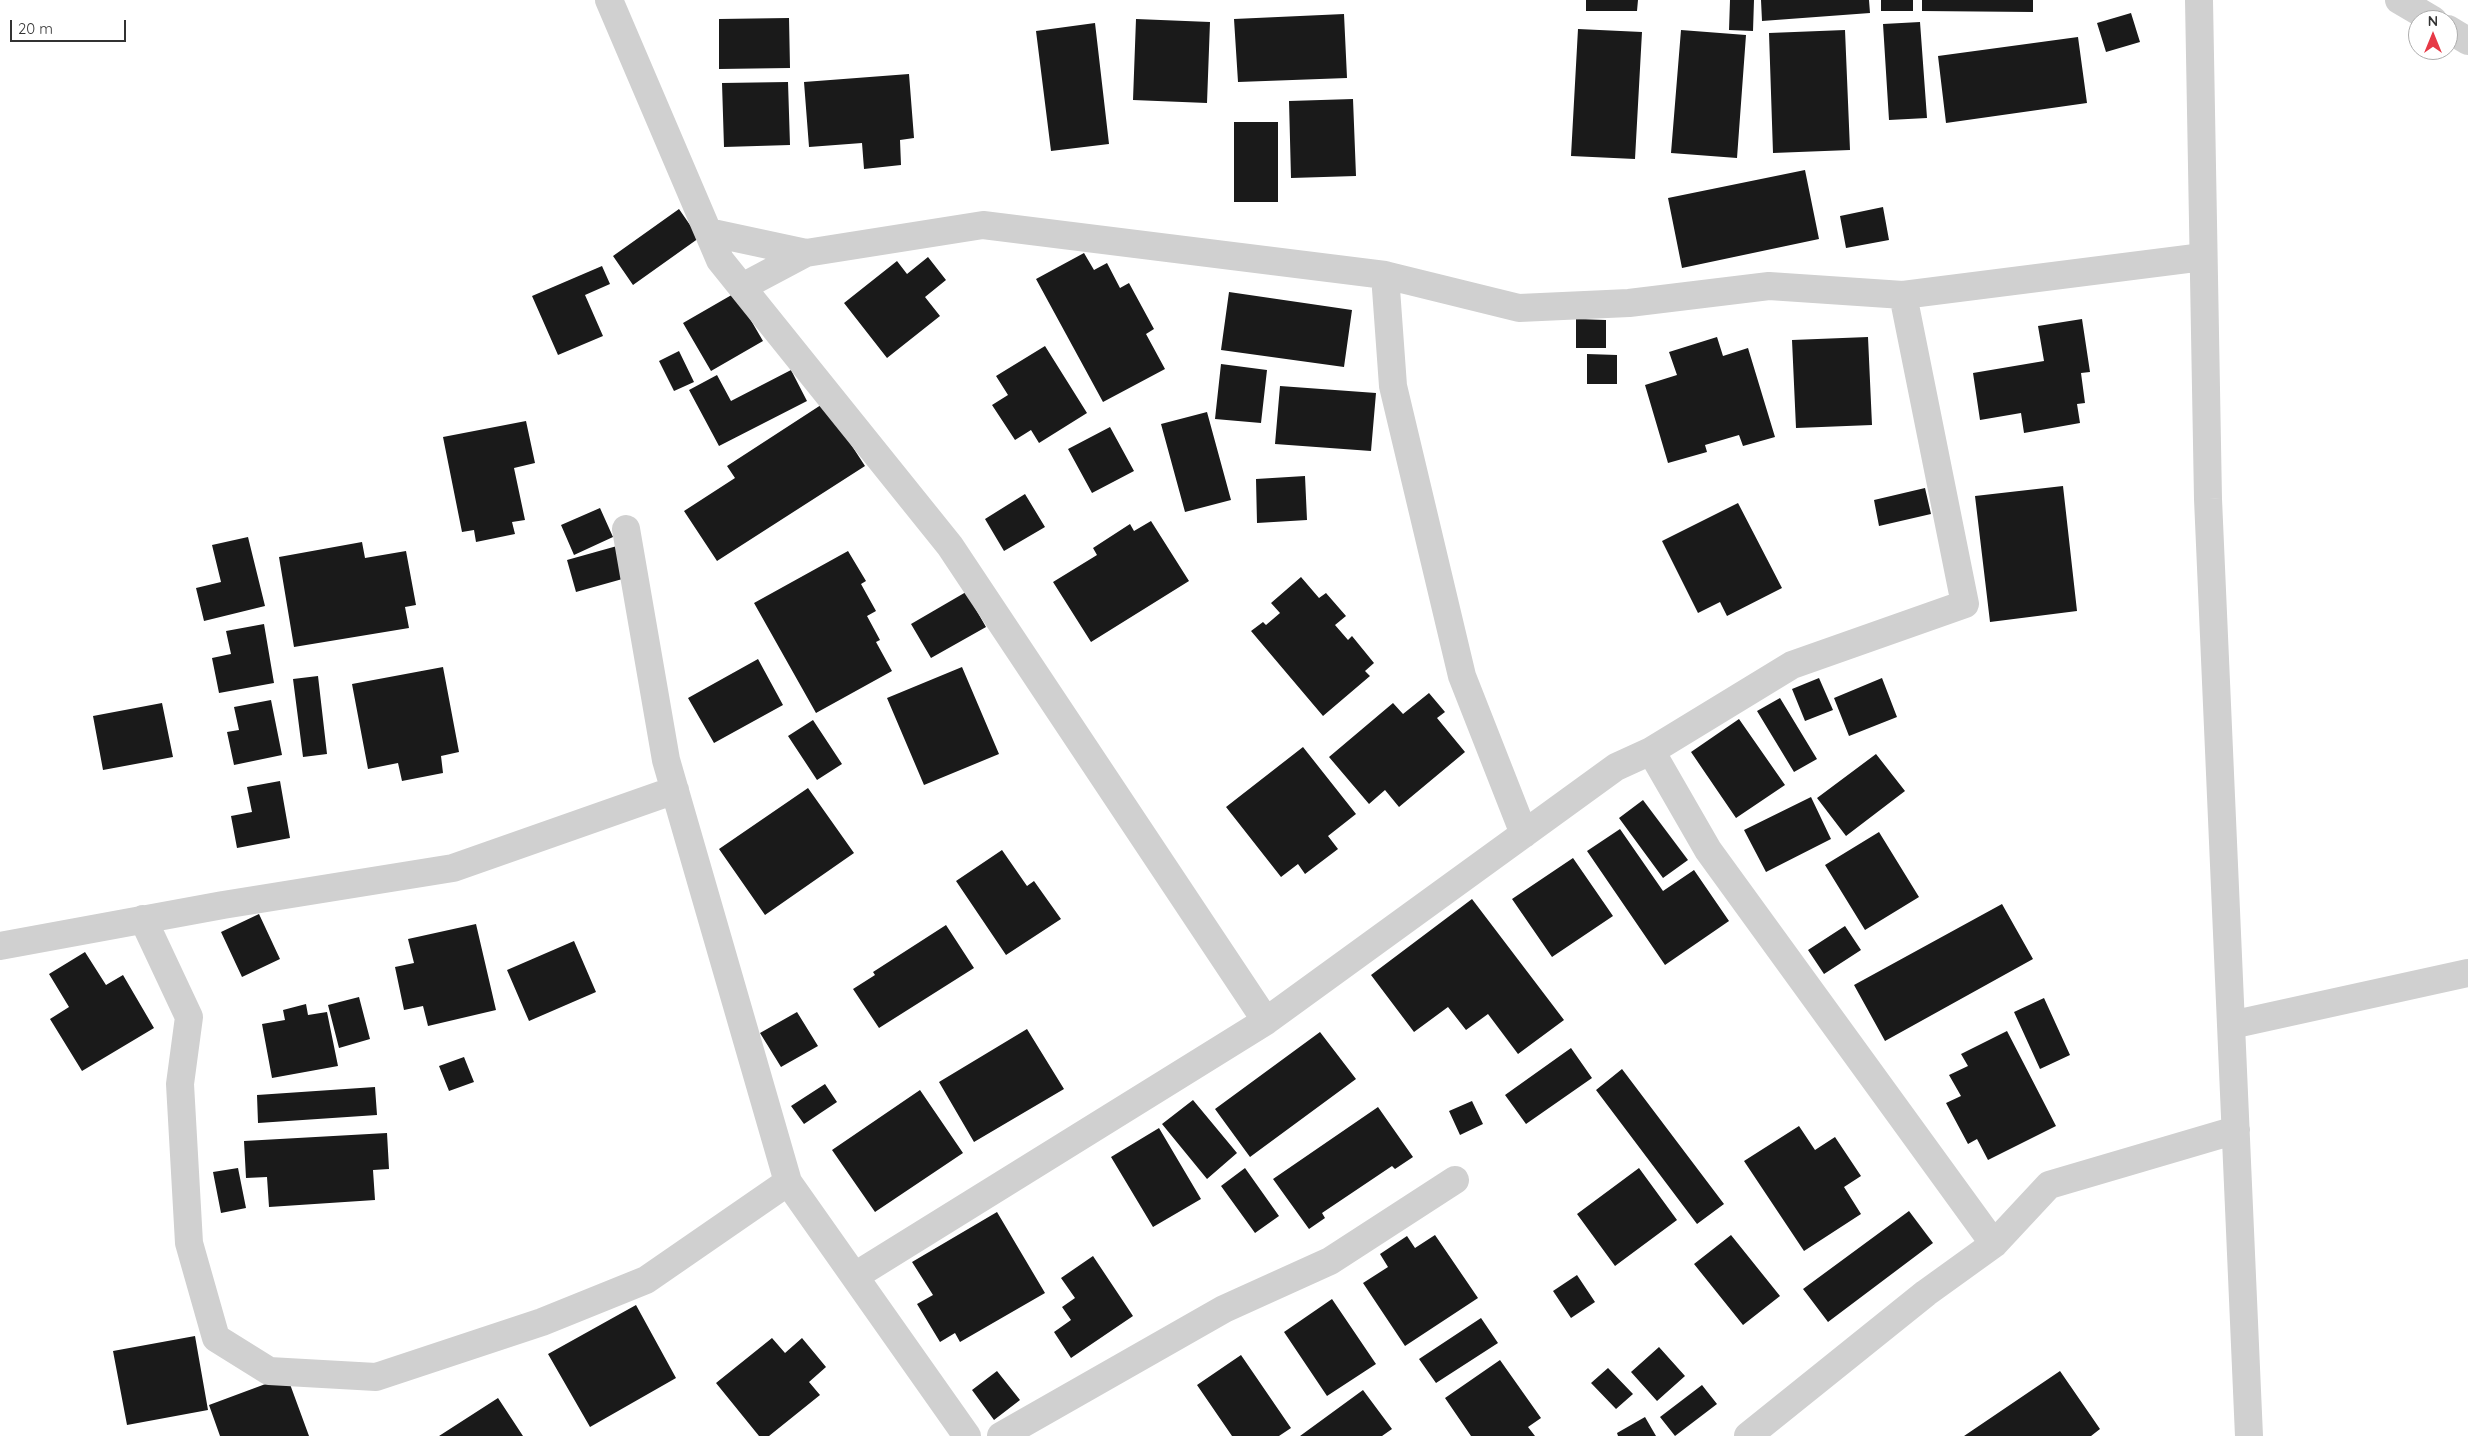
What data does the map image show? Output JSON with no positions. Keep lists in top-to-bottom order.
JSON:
{
  "scale_bar": "20 m",
  "north": "top"
}
